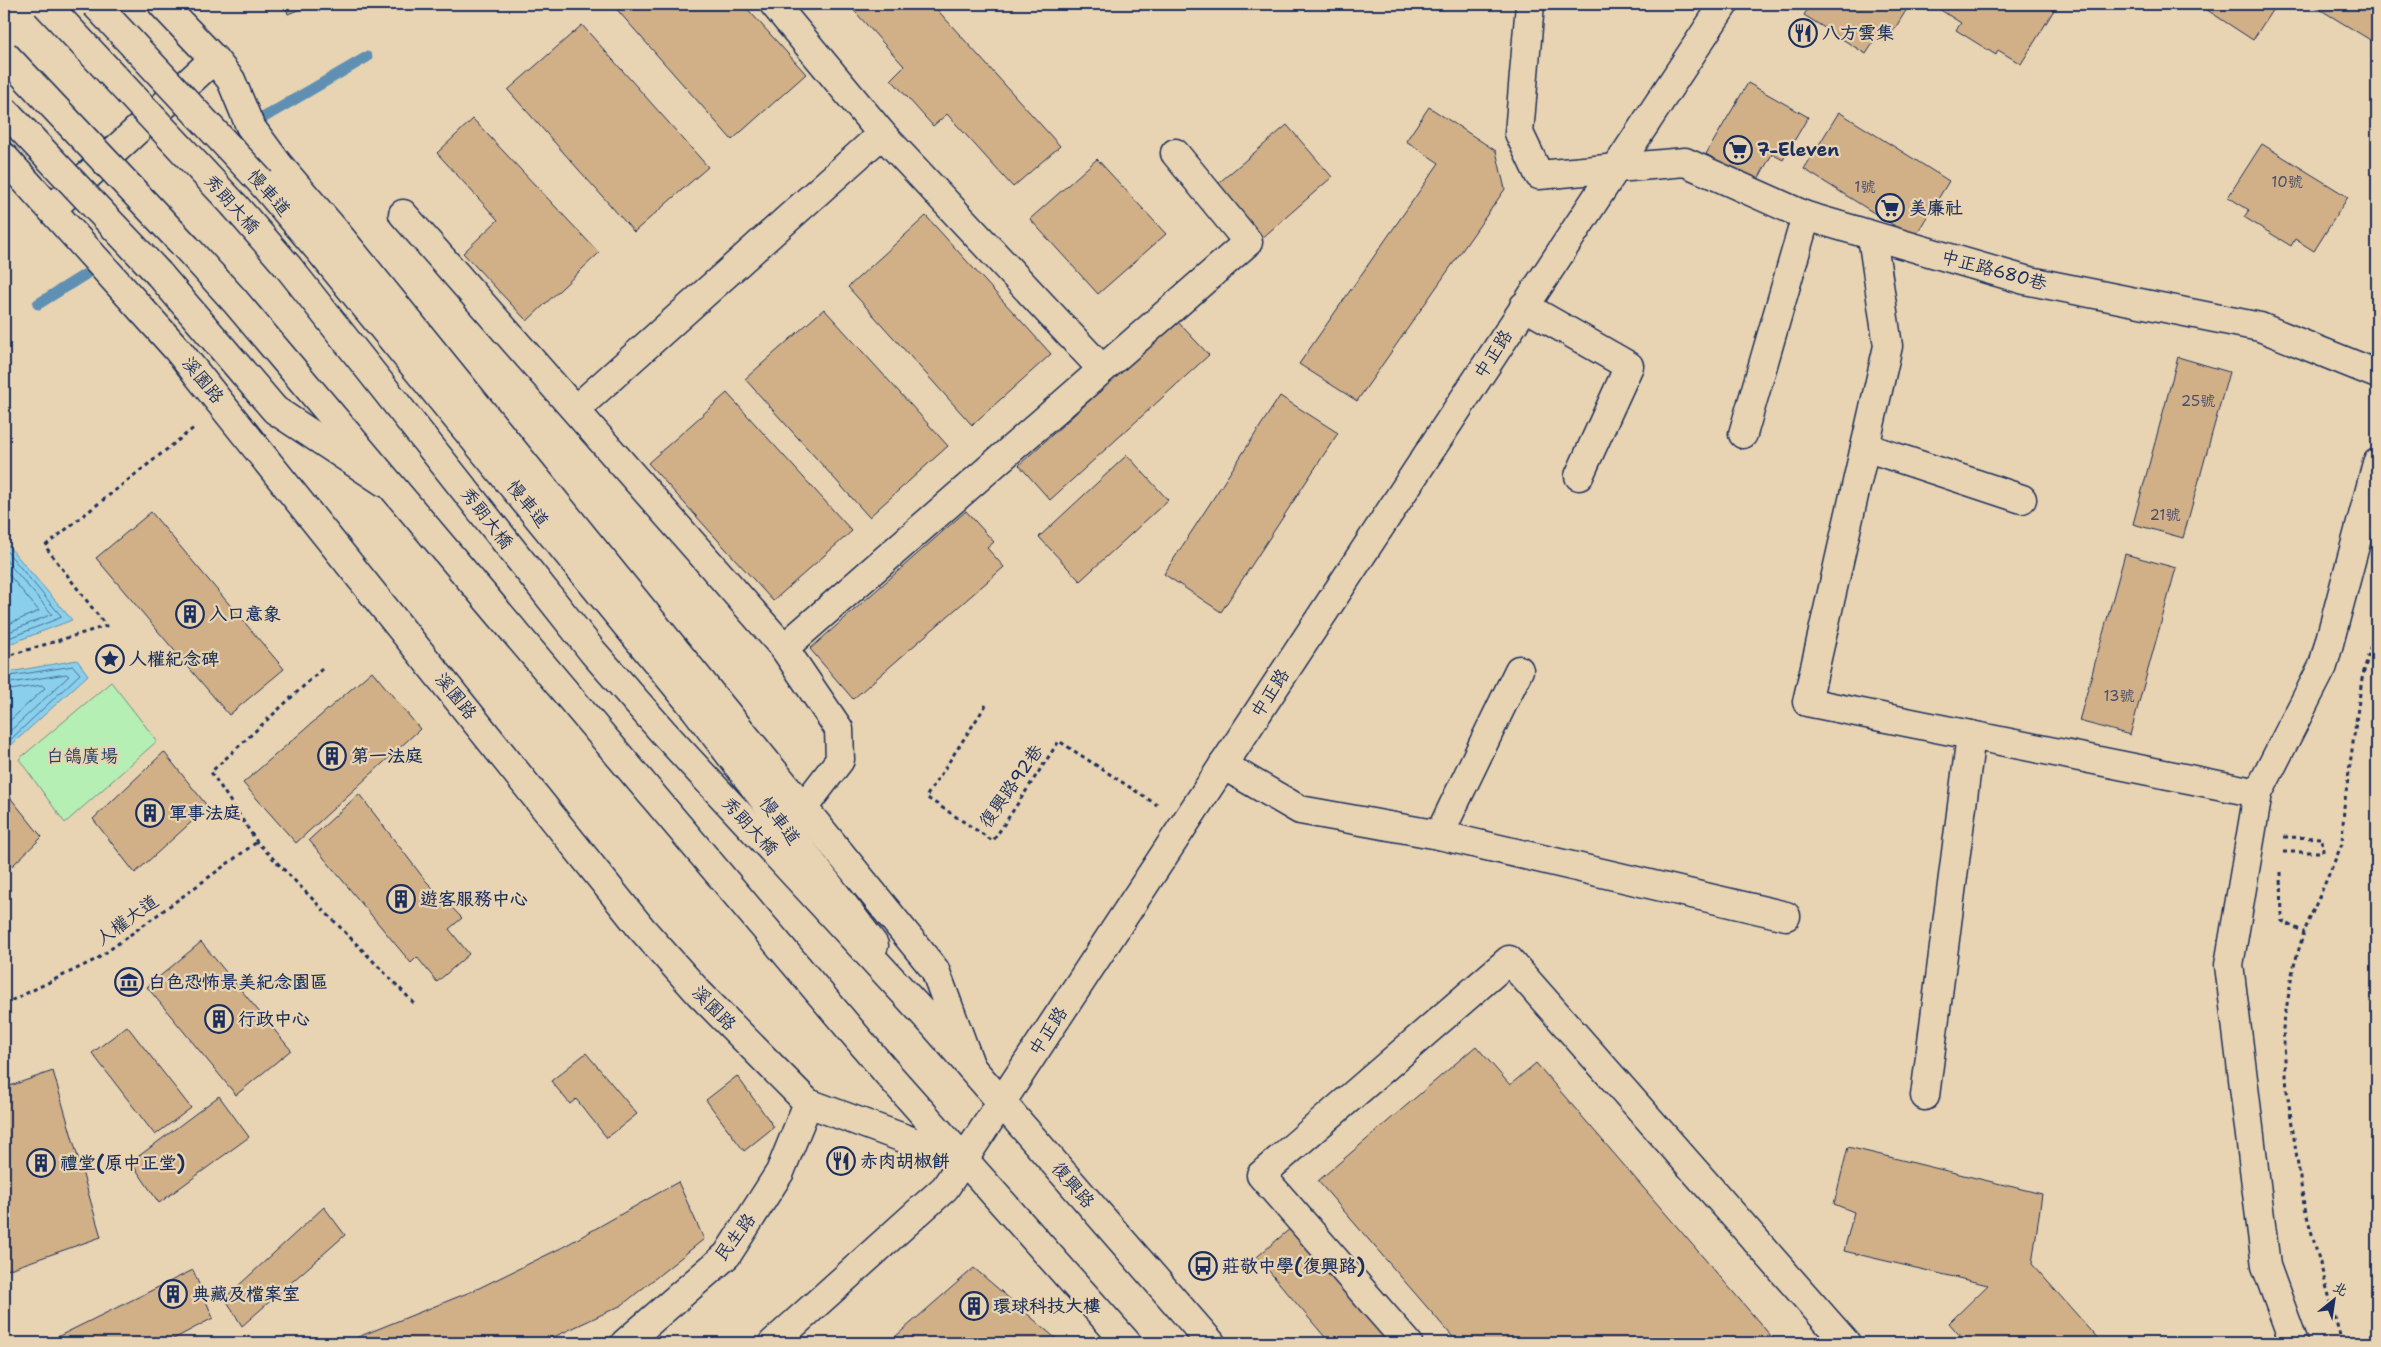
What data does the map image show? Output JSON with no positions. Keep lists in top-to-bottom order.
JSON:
{
  "streets": {
    "main road": [
      "慢車道",
      "秀朗大橋",
      "中正路680巷",
      "中正路",
      "溪園路",
      "復興路",
      "民生路"
    ],
    "path": ["復興路92巷", "人權大道"]
  },
  "crossings": [
    ["慢車道", "秀朗大橋"],
    ["慢車道", "復興路"],
    ["秀朗大橋", "復興路"],
    ["中正路680巷", "中正路"],
    ["中正路", "溪園路"],
    ["中正路", "復興路92巷"],
    ["中正路", "復興路"],
    ["溪園路", "民生路"]
  ],
  "parks": ["白鴿廣場"],
  "places": {
    "restaurant": ["八方雲集", "赤肉胡椒餅"],
    "supermarket": ["7-Eleven", "美廉社"],
    "building": [
      "入口意象",
      "第一法庭",
      "軍事法庭",
      "遊客服務中心",
      "行政中心",
      "禮堂(原中正堂)",
      "典藏及檔案室",
      "環球科技大樓"
    ],
    "place": ["人權紀念碑"],
    "museum": ["白色恐怖景美紀念園區"],
    "bus stop": ["莊敬中學(復興路)"]
  },
  "house_numbers": [
    "10號",
    "1號",
    "25號",
    "21號",
    "13號"
  ],
  "north": "top right"
}
